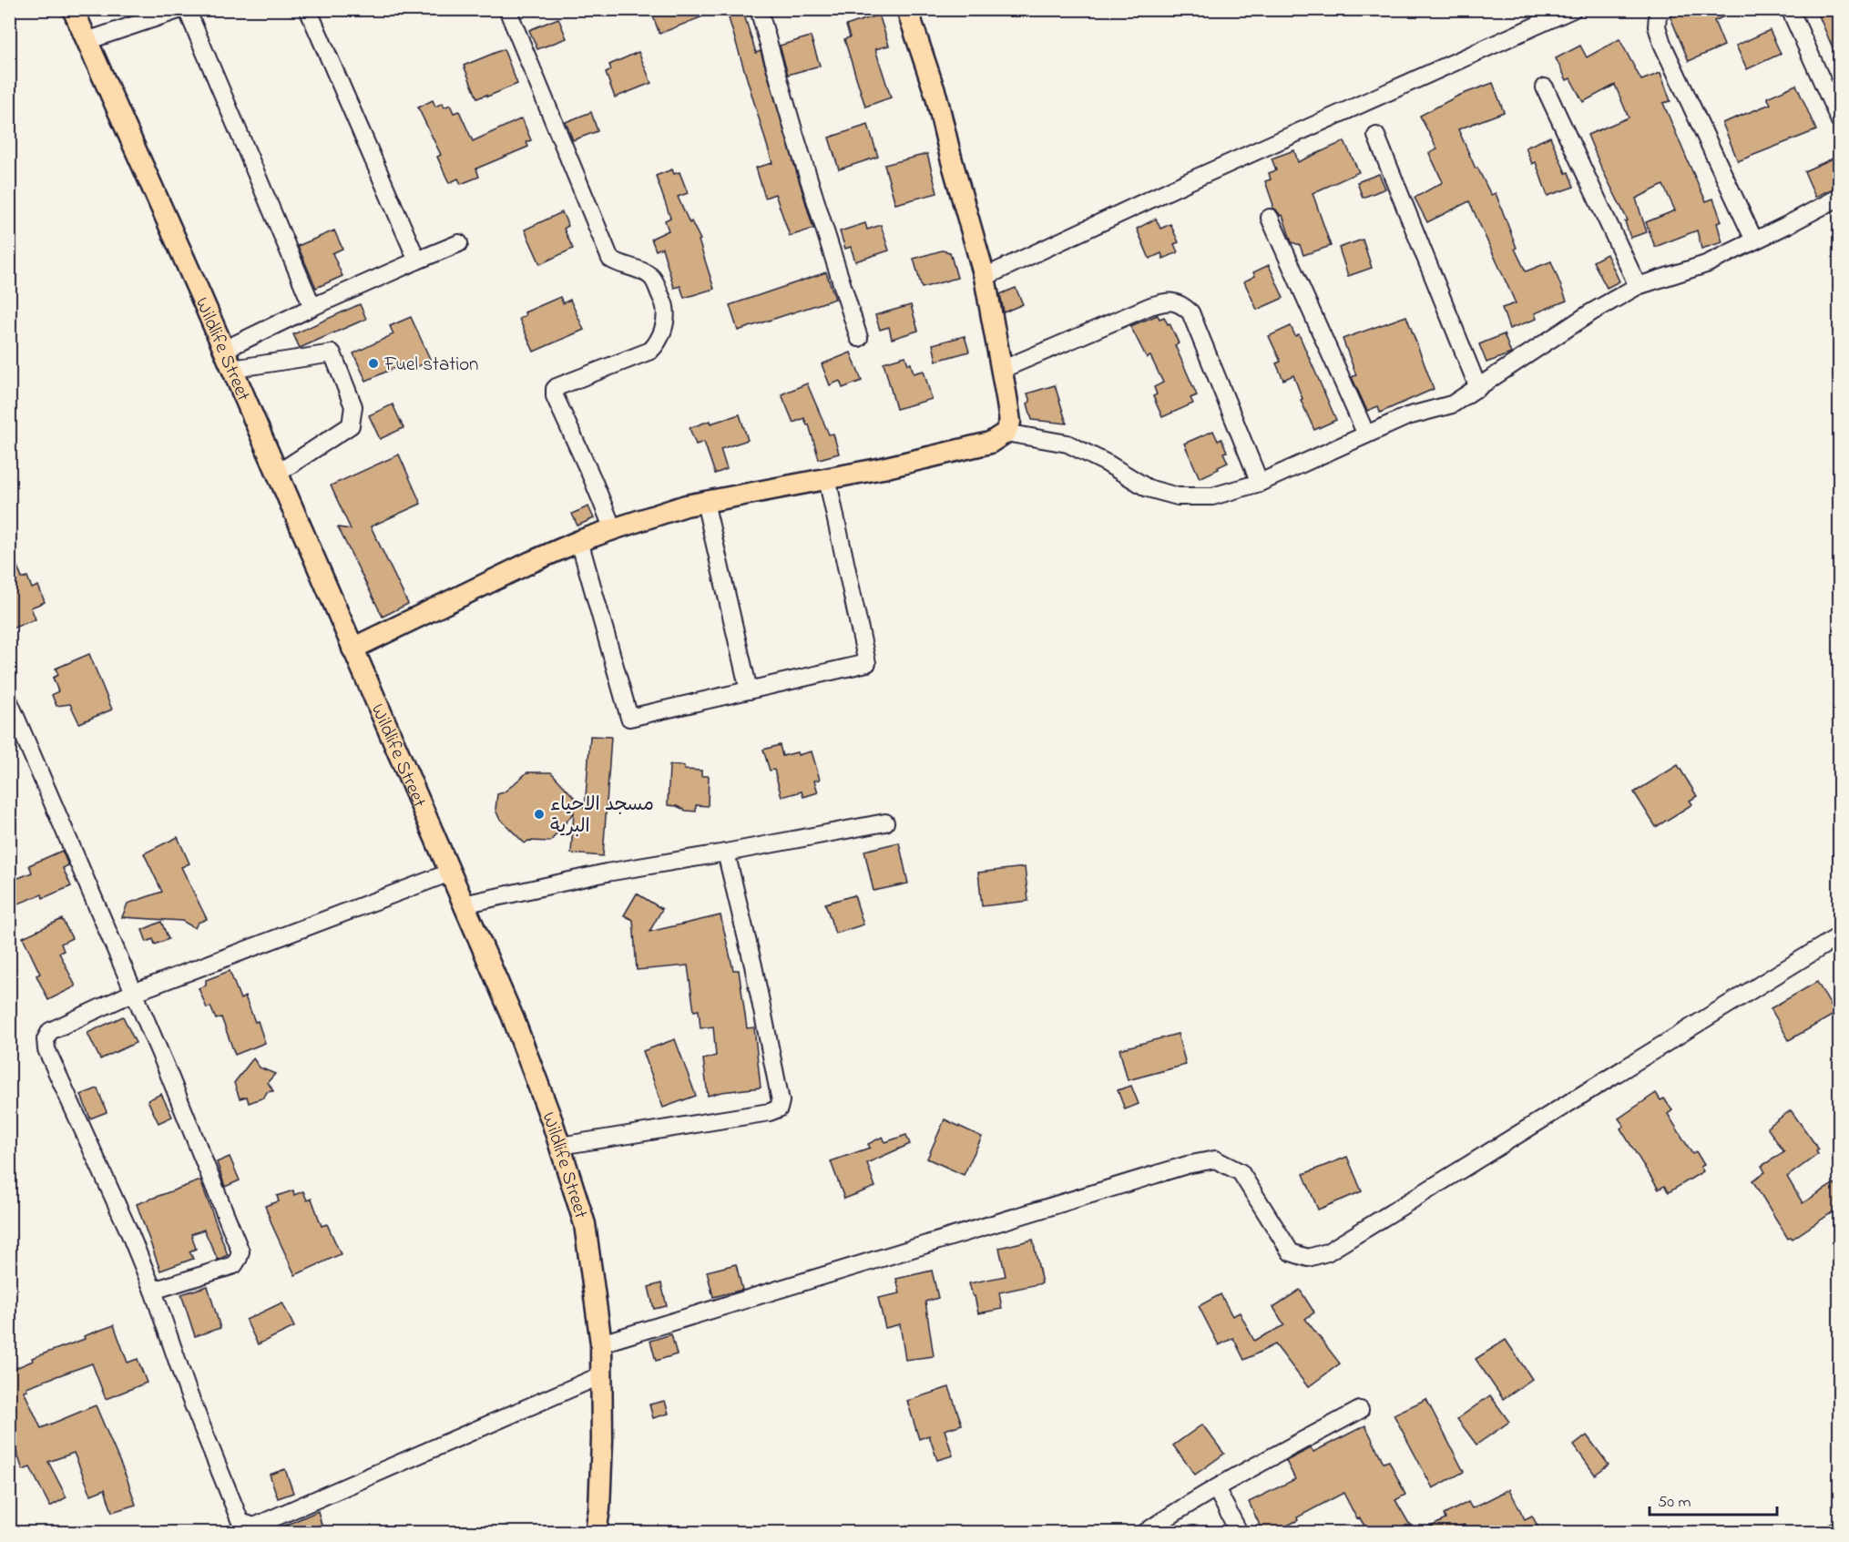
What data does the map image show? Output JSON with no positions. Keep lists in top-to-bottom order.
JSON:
{
  "streets": {
    "main road": ["Wildlife Street"]
  },
  "places": ["Fuel station", "مسجد الاحياء البرية"],
  "scale_bar": "50 m"
}
